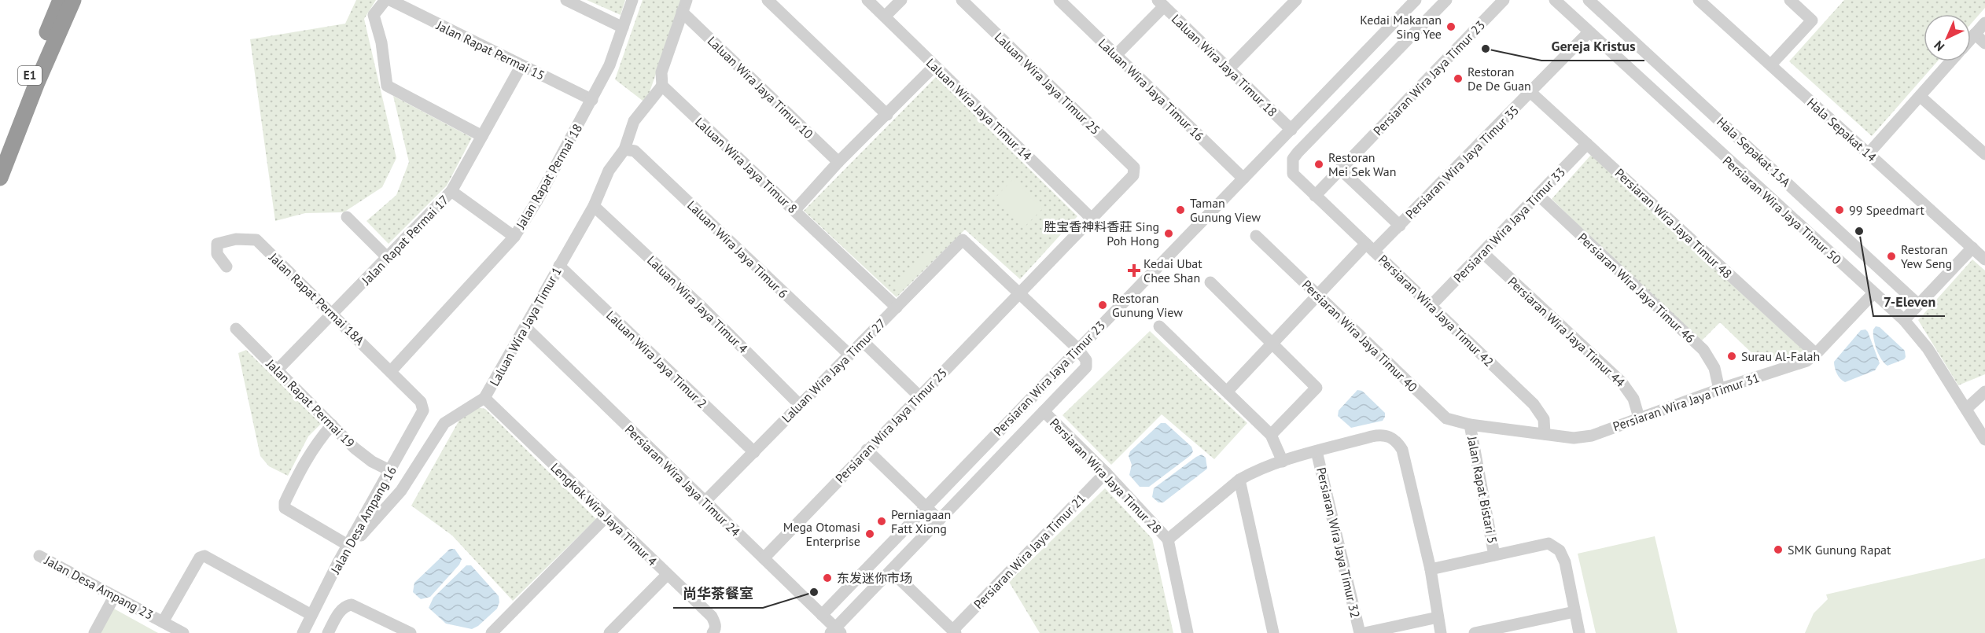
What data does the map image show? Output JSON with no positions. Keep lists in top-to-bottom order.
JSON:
{
  "streets": {
    "highway": ["E1"],
    "street": [
      "Jalan Rapat Permai 15",
      "Laluan Wira Jaya Timur 18",
      "Persiaran Wira Jaya Timur 23",
      "Laluan Wira Jaya Timur 25",
      "Laluan Wira Jaya Timur 10",
      "Laluan Wira Jaya Timur 16",
      "Laluan Wira Jaya Timur 14",
      "Hala Sepakat 14",
      "Hala Sepakat 15A",
      "Persiaran Wira Jaya Timur 35",
      "Laluan Wira Jaya Timur 8",
      "Jalan Rapat Permai 18",
      "Persiaran Wira Jaya Timur 50",
      "Persiaran Wira Jaya Timur 48",
      "Persiaran Wira Jaya Timur 33",
      "Jalan Rapat Permai 17",
      "Laluan Wira Jaya Timur 6",
      "Persiaran Wira Jaya Timur 46",
      "Jalan Rapat Permai 18A",
      "Laluan Wira Jaya Timur 4",
      "Persiaran Wira Jaya Timur 42",
      "Laluan Wira Jaya Timur 1",
      "Persiaran Wira Jaya Timur 44",
      "Persiaran Wira Jaya Timur 40",
      "Laluan Wira Jaya Timur 2",
      "Laluan Wira Jaya Timur 27",
      "Persiaran Wira Jaya Timur 31",
      "Jalan Rapat Permai 19",
      "Persiaran Wira Jaya Timur 25",
      "Persiaran Wira Jaya Timur 28",
      "Persiaran Wira Jaya Timur 24",
      "Jalan Rapat Bistari 5",
      "Lengkok Wira Jaya Timur 4",
      "Jalan Desa Ampang 16",
      "Persiaran Wira Jaya Timur 32",
      "Persiaran Wira Jaya Timur 21",
      "Jalan Desa Ampang 23"
    ]
  },
  "crossings": [
    ["Jalan Rapat Permai 15", "Jalan Rapat Permai 18"],
    ["Jalan Rapat Permai 15", "Jalan Rapat Permai 17"],
    ["Laluan Wira Jaya Timur 18", "Persiaran Wira Jaya Timur 23"],
    ["Persiaran Wira Jaya Timur 23", "Laluan Wira Jaya Timur 16"],
    ["Persiaran Wira Jaya Timur 23", "Persiaran Wira Jaya Timur 42"],
    ["Persiaran Wira Jaya Timur 23", "Persiaran Wira Jaya Timur 28"],
    ["Persiaran Wira Jaya Timur 23", "Persiaran Wira Jaya Timur 24"],
    ["Laluan Wira Jaya Timur 25", "Persiaran Wira Jaya Timur 25"],
    ["Laluan Wira Jaya Timur 14", "Persiaran Wira Jaya Timur 25"],
    ["Persiaran Wira Jaya Timur 35", "Persiaran Wira Jaya Timur 50"],
    ["Persiaran Wira Jaya Timur 35", "Persiaran Wira Jaya Timur 48"],
    ["Persiaran Wira Jaya Timur 35", "Persiaran Wira Jaya Timur 42"],
    ["Persiaran Wira Jaya Timur 35", "Persiaran Wira Jaya Timur 40"],
    ["Laluan Wira Jaya Timur 8", "Laluan Wira Jaya Timur 1"],
    ["Laluan Wira Jaya Timur 8", "Laluan Wira Jaya Timur 27"],
    ["Jalan Rapat Permai 18", "Jalan Rapat Permai 18A"],
    ["Persiaran Wira Jaya Timur 50", "Persiaran Wira Jaya Timur 31"],
    ["Persiaran Wira Jaya Timur 48", "Persiaran Wira Jaya Timur 33"],
    ["Persiaran Wira Jaya Timur 48", "Persiaran Wira Jaya Timur 31"],
    ["Persiaran Wira Jaya Timur 33", "Persiaran Wira Jaya Timur 46"],
    ["Persiaran Wira Jaya Timur 33", "Persiaran Wira Jaya Timur 42"],
    ["Persiaran Wira Jaya Timur 33", "Persiaran Wira Jaya Timur 44"],
    ["Jalan Rapat Permai 17", "Jalan Rapat Permai 18A"],
    ["Jalan Rapat Permai 17", "Jalan Rapat Permai 19"],
    ["Laluan Wira Jaya Timur 6", "Laluan Wira Jaya Timur 1"],
    ["Laluan Wira Jaya Timur 6", "Laluan Wira Jaya Timur 27"],
    ["Persiaran Wira Jaya Timur 46", "Persiaran Wira Jaya Timur 31"],
    ["Jalan Rapat Permai 18A", "Jalan Desa Ampang 16"],
    ["Laluan Wira Jaya Timur 4", "Laluan Wira Jaya Timur 1"],
    ["Laluan Wira Jaya Timur 4", "Laluan Wira Jaya Timur 27"],
    ["Persiaran Wira Jaya Timur 42", "Persiaran Wira Jaya Timur 31"],
    ["Laluan Wira Jaya Timur 1", "Laluan Wira Jaya Timur 2"],
    ["Laluan Wira Jaya Timur 1", "Persiaran Wira Jaya Timur 24"],
    ["Laluan Wira Jaya Timur 1", "Lengkok Wira Jaya Timur 4"],
    ["Laluan Wira Jaya Timur 1", "Jalan Desa Ampang 16"],
    ["Persiaran Wira Jaya Timur 44", "Persiaran Wira Jaya Timur 31"],
    ["Persiaran Wira Jaya Timur 40", "Persiaran Wira Jaya Timur 31"],
    ["Persiaran Wira Jaya Timur 40", "Jalan Rapat Bistari 5"],
    ["Laluan Wira Jaya Timur 2", "Laluan Wira Jaya Timur 27"],
    ["Laluan Wira Jaya Timur 27", "Persiaran Wira Jaya Timur 25"],
    ["Laluan Wira Jaya Timur 27", "Persiaran Wira Jaya Timur 24"],
    ["Persiaran Wira Jaya Timur 31", "Jalan Rapat Bistari 5"],
    ["Jalan Rapat Permai 19", "Jalan Desa Ampang 16"],
    ["Persiaran Wira Jaya Timur 25", "Persiaran Wira Jaya Timur 24"],
    ["Persiaran Wira Jaya Timur 28", "Persiaran Wira Jaya Timur 32"],
    ["Persiaran Wira Jaya Timur 28", "Persiaran Wira Jaya Timur 21"]
  ],
  "places": {
    "other": [
      "Kedai Makanan Sing Yee",
      "Gereja Kristus",
      "Restoran De De Guan",
      "Restoran Mei Sek Wan",
      "Taman Gunung View",
      "99 Speedmart",
      "7-Eleven",
      "胜宝香神料香莊 Sing Poh Hong",
      "Restoran Yew Seng",
      "Restoran Gunung View",
      "Surau Al-Falah",
      "Perniagaan Fatt Xiong",
      "Mega Otomasi Enterprise",
      "SMK Gunung Rapat",
      "东发迷你市场",
      "尚华茶餐室"
    ],
    "health": ["Kedai Ubat Chee Shan"]
  },
  "north": "bottom left"
}
